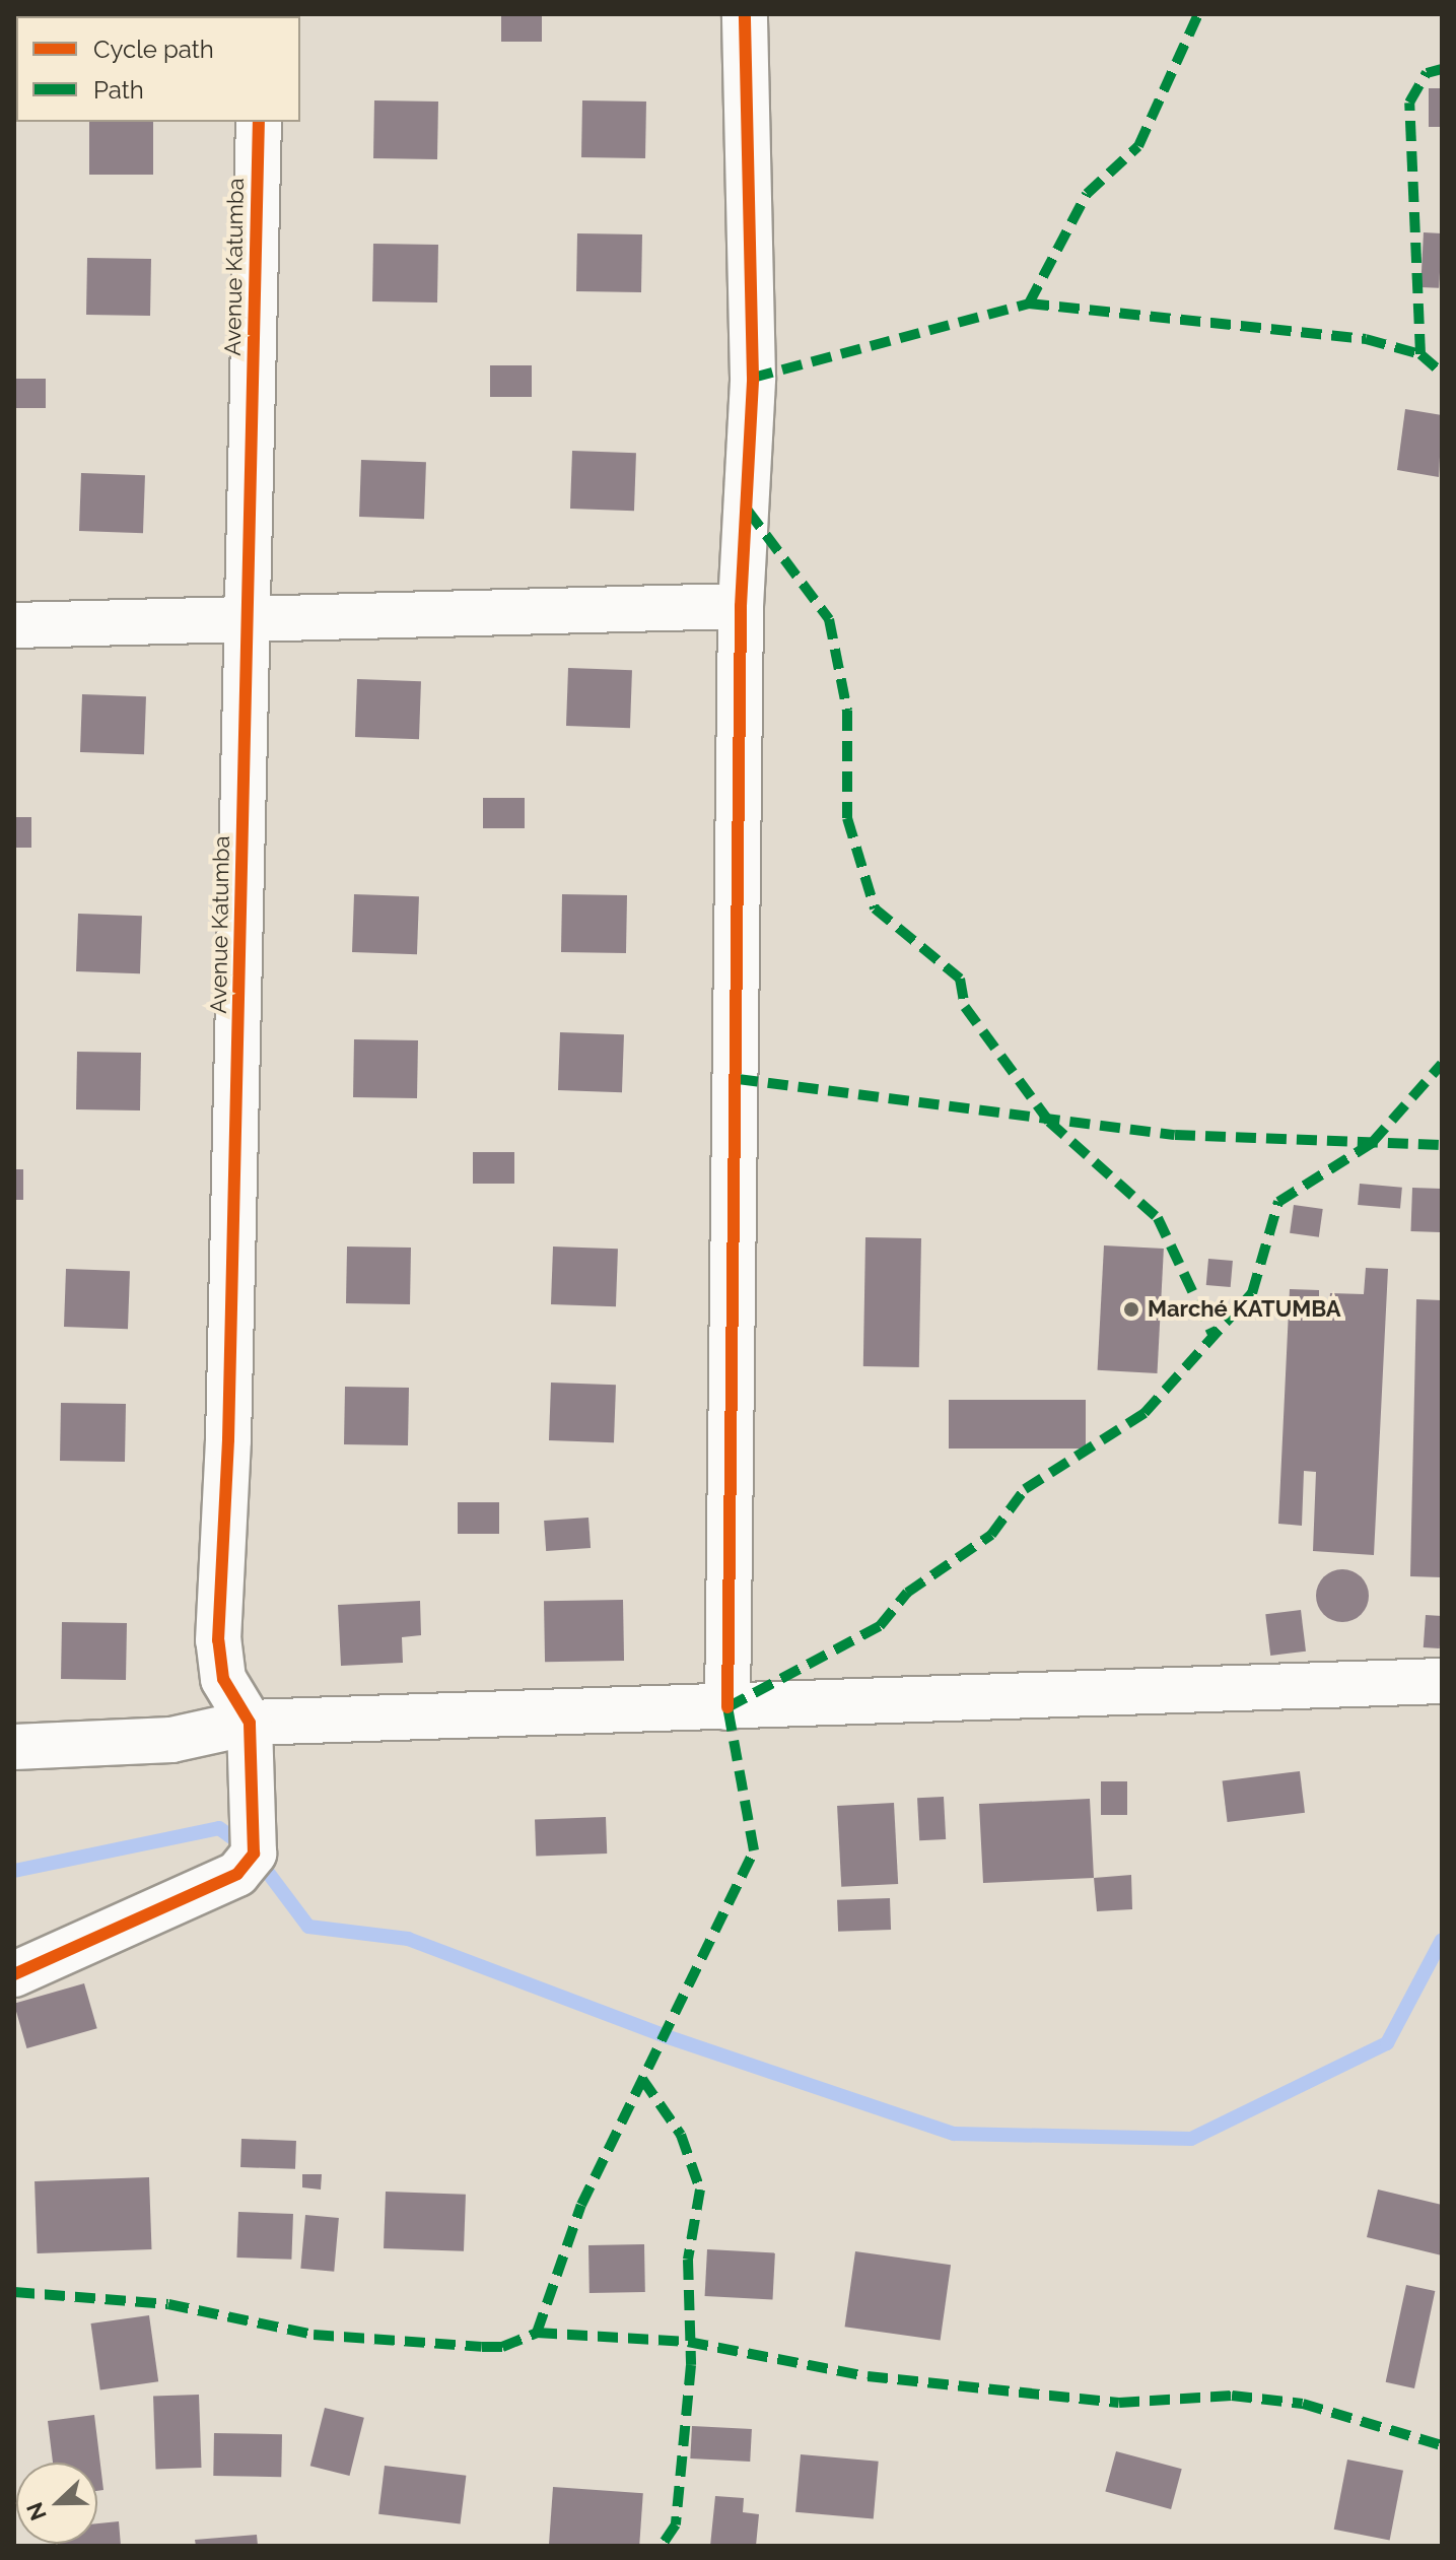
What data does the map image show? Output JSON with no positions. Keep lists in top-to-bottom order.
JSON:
{
  "streets": {
    "street": ["Avenue Katumba"]
  },
  "places": ["Marché KATUMBA"],
  "legend": ["Cycle path", "Path"],
  "north": "left"
}
